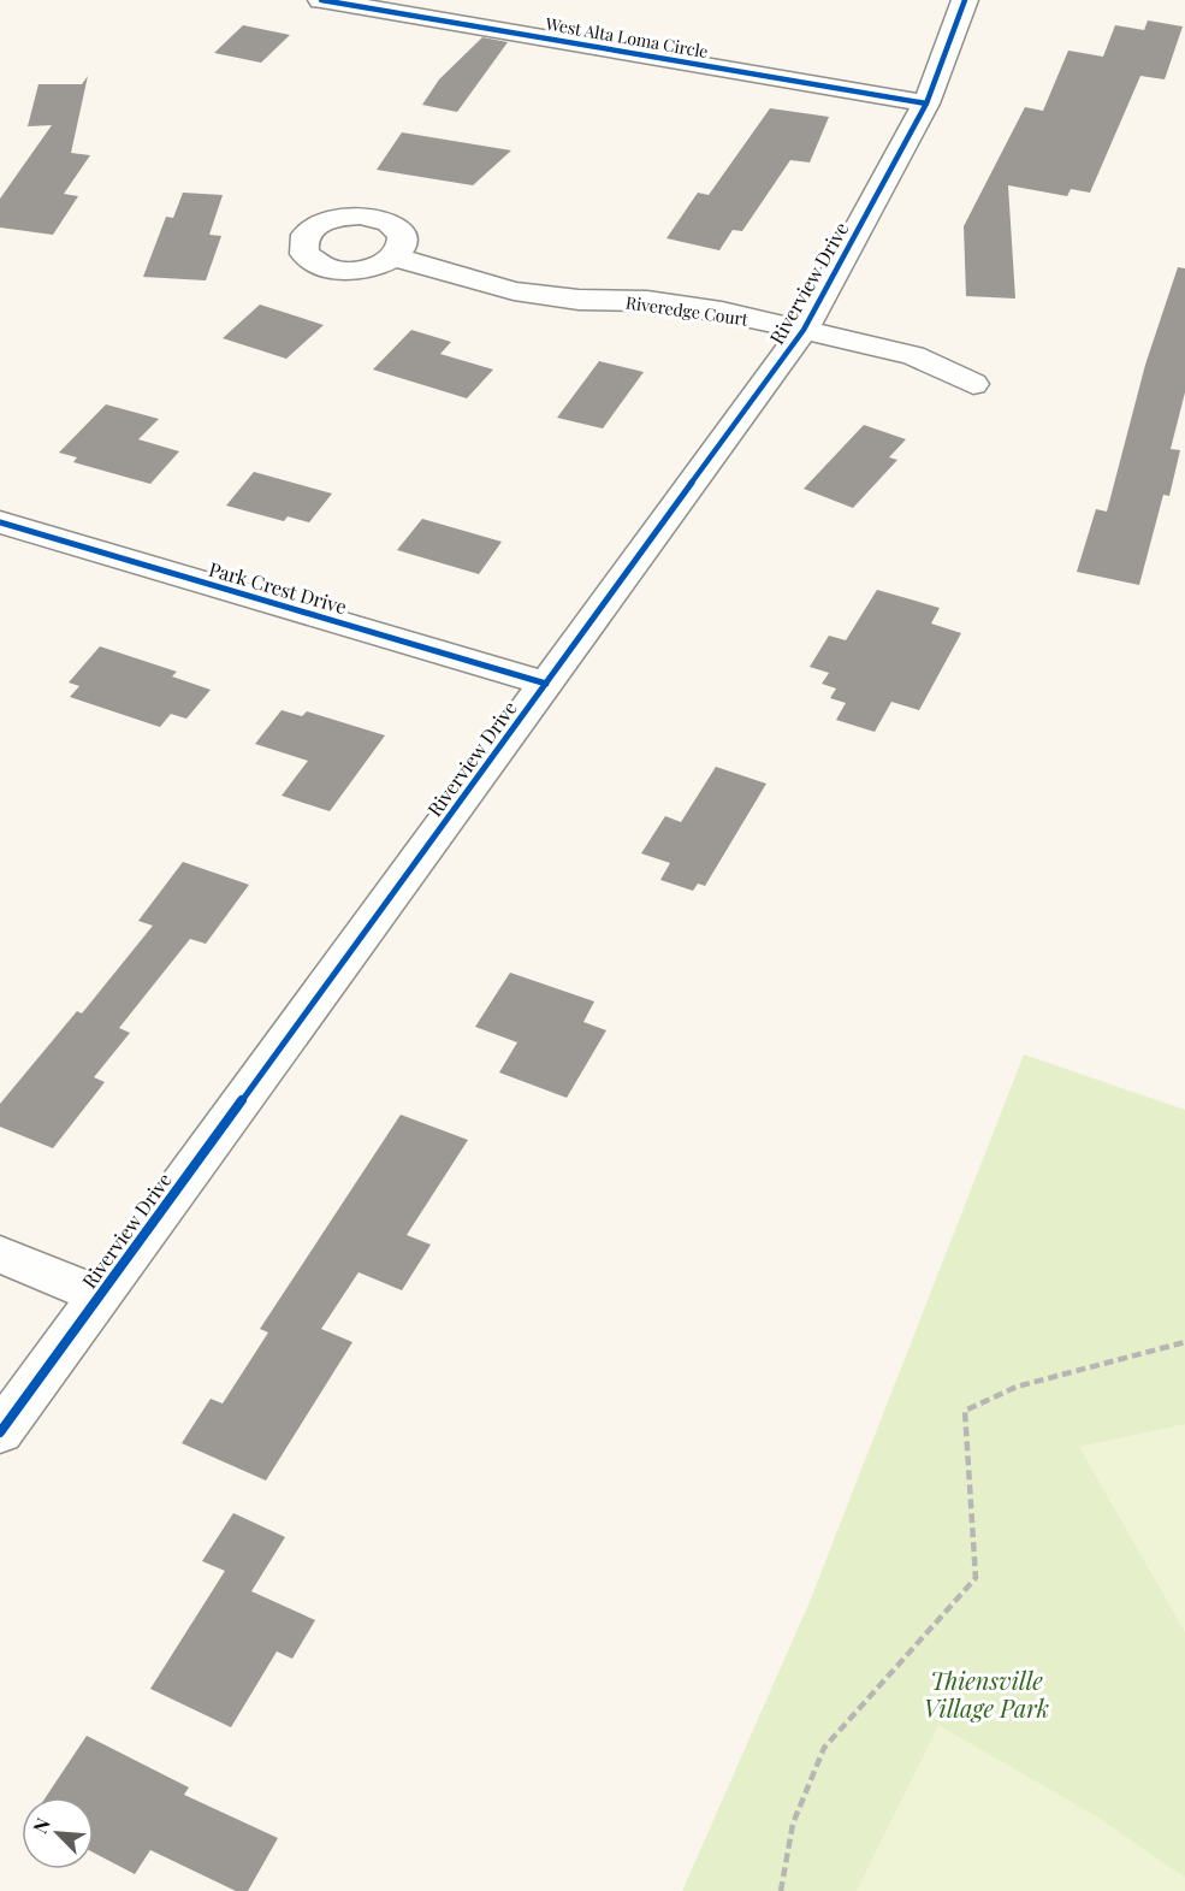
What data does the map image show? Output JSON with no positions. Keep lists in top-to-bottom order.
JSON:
{
  "streets": {
    "street": [
      "West Alta Loma Circle",
      "Riverview Drive",
      "Riveredge Court",
      "Park Crest Drive"
    ]
  },
  "crossings": [
    ["West Alta Loma Circle", "Riverview Drive"],
    ["Riverview Drive", "Riveredge Court"],
    ["Riverview Drive", "Park Crest Drive"]
  ],
  "parks": ["Thiensville Village Park"],
  "north": "top left"
}
